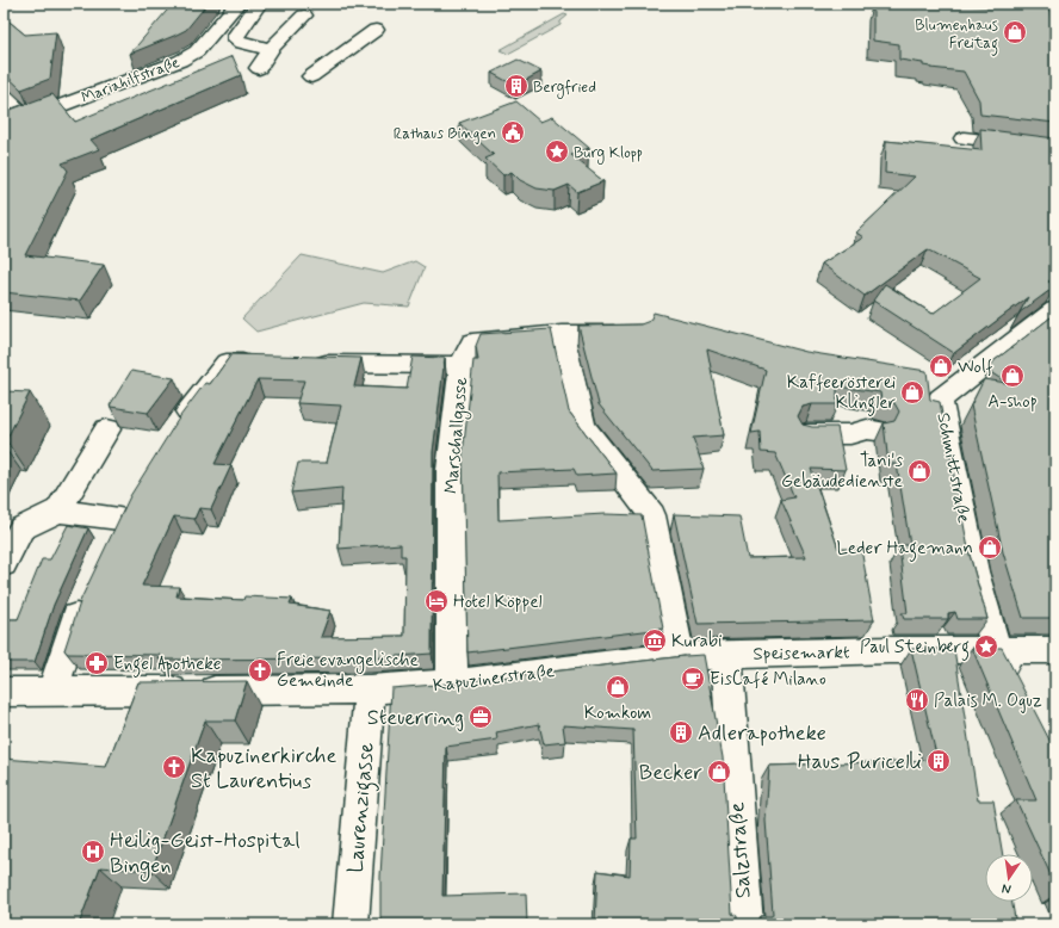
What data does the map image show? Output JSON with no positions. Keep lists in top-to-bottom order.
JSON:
{
  "streets": {
    "street": [
      "Mariahilfstraße",
      "Marschallgasse",
      "Schmittstraße",
      "Speisemarkt",
      "Kapuzinerstraße",
      "Laurenzigasse",
      "Salzstraße"
    ]
  },
  "crossings": [
    ["Marschallgasse", "Kapuzinerstraße"],
    ["Schmittstraße", "Speisemarkt"],
    ["Speisemarkt", "Kapuzinerstraße"],
    ["Speisemarkt", "Salzstraße"],
    ["Kapuzinerstraße", "Laurenzigasse"]
  ],
  "places": {
    "shop": [
      "Blumenhaus Freitag",
      "Wolf",
      "A-shop",
      "Kaffeerösterei Klingler",
      "Tani's Gebäudedienste",
      "Leder Hagemann",
      "Komkom",
      "Becker"
    ],
    "building": ["Bergfried", "Adlerapotheke", "Haus Puricelli"],
    "public building": ["Rathaus Bingen"],
    "place": ["Burg Klopp", "Paul Steinberg"],
    "hotel": ["Hotel Köppel"],
    "museum": ["Kurabi"],
    "pharmacy": ["Engel Apotheke"],
    "church": ["Freie evangelische Gemeinde", "Kapuzinerkirche St Laurentius"],
    "cafe": ["EisCafé Milano"],
    "restaurant": ["Palais M. Oguz"],
    "office": ["Steuerring"],
    "hospital": ["Heilig-Geist-Hospital Bingen"]
  },
  "north": "bottom"
}
